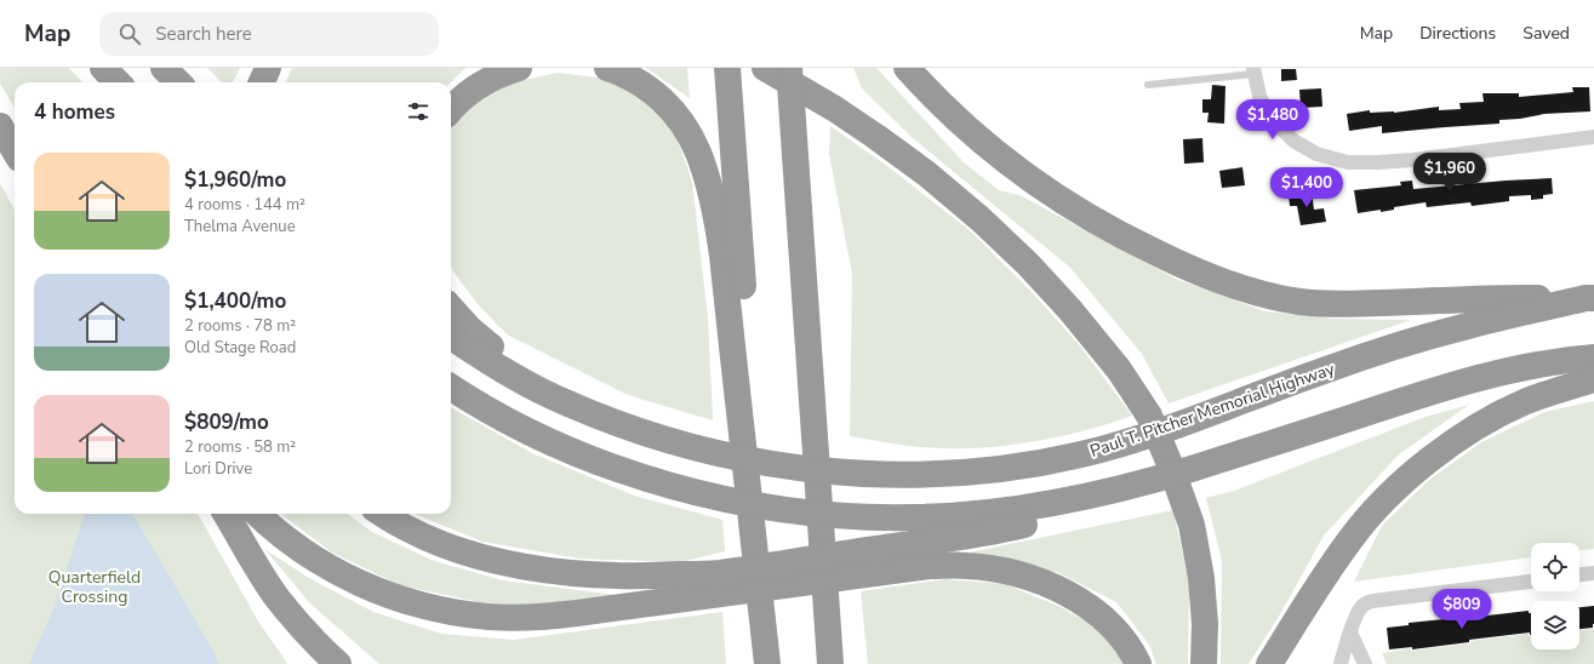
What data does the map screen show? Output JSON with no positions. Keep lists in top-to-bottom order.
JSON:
{
  "streets": {
    "highway": ["Paul T. Pitcher Memorial Highway"]
  },
  "parks": ["Quarterfield Crossing"],
  "page": {
    "header": "Map",
    "search": "Search here",
    "nav": ["Map", "Directions", "Saved"],
    "heading": "4 homes",
    "price": [
      "$1,480",
      "$1,960",
      "$1,400",
      "$809"
    ],
    "list": [
      {
        "name": "$1,960/mo",
        "note": "4 rooms · 144 m² · Thelma Avenue"
      },
      {
        "name": "$1,400/mo",
        "note": "2 rooms · 78 m² · Old Stage Road"
      },
      {
        "name": "$809/mo",
        "note": "2 rooms · 58 m² · Lori Drive"
      }
    ]
  }
}
